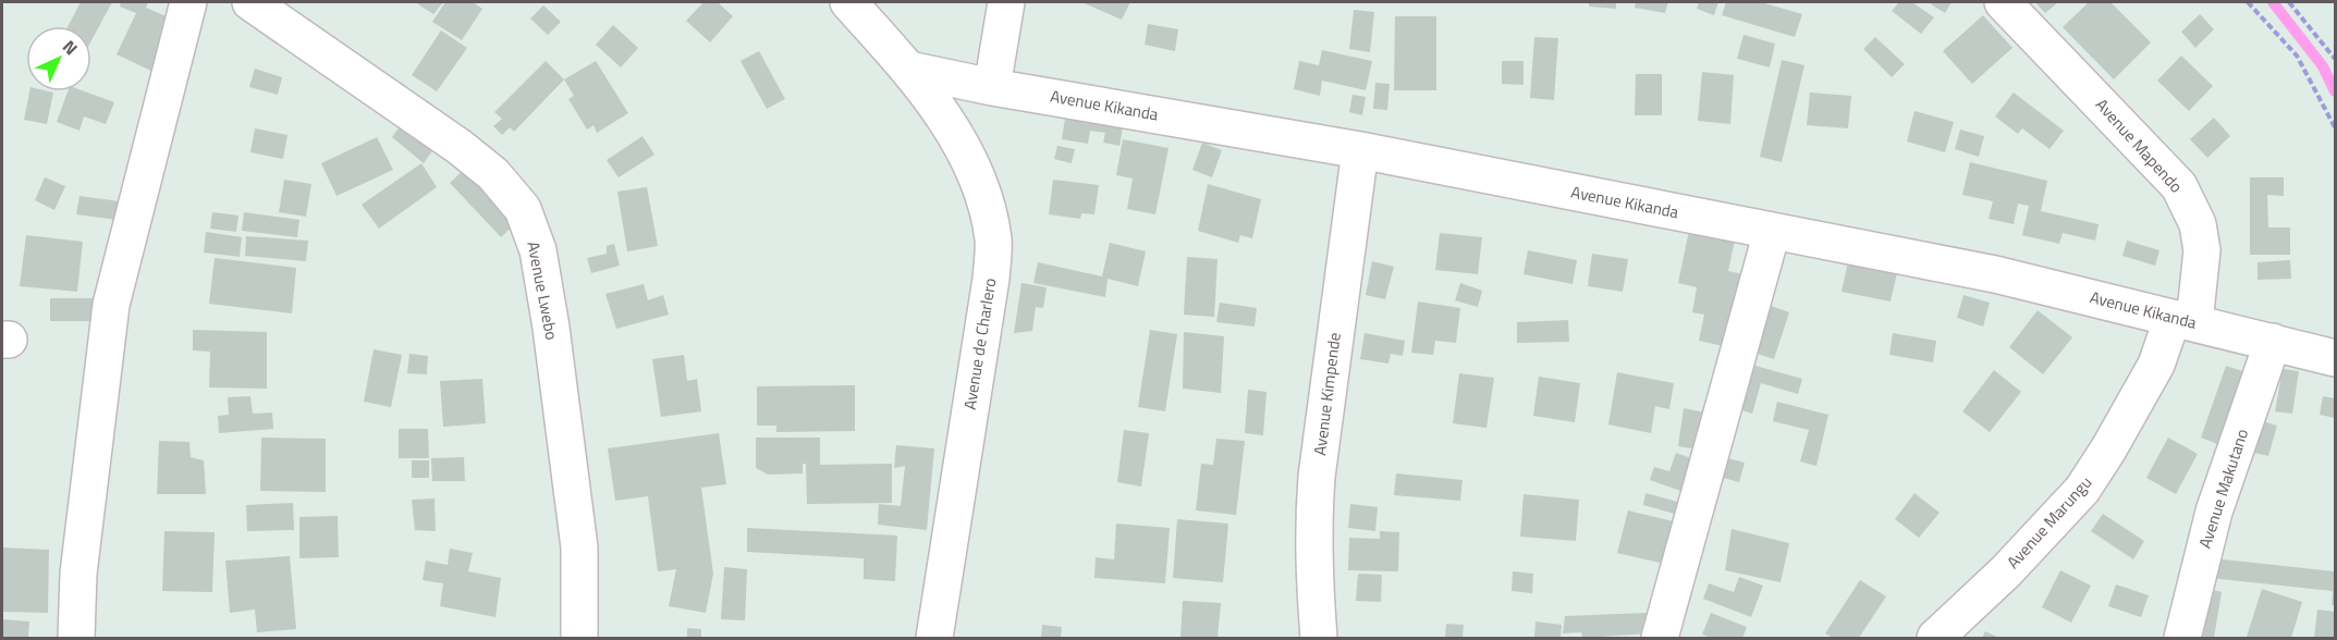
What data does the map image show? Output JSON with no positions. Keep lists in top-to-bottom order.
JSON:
{
  "streets": {
    "street": [
      "Avenue Kikanda",
      "Avenue Mapendo",
      "Avenue Lwebo",
      "Avenue de Charlero",
      "Avenue Kimpende",
      "Avenue Makutano",
      "Avenue Marungu"
    ]
  },
  "crossings": [
    ["Avenue Kikanda", "Avenue Mapendo"],
    ["Avenue Kikanda", "Avenue de Charlero"],
    ["Avenue Kikanda", "Avenue Kimpende"],
    ["Avenue Kikanda", "Avenue Makutano"],
    ["Avenue Kikanda", "Avenue Marungu"],
    ["Avenue Mapendo", "Avenue Marungu"]
  ],
  "north": "top right"
}
